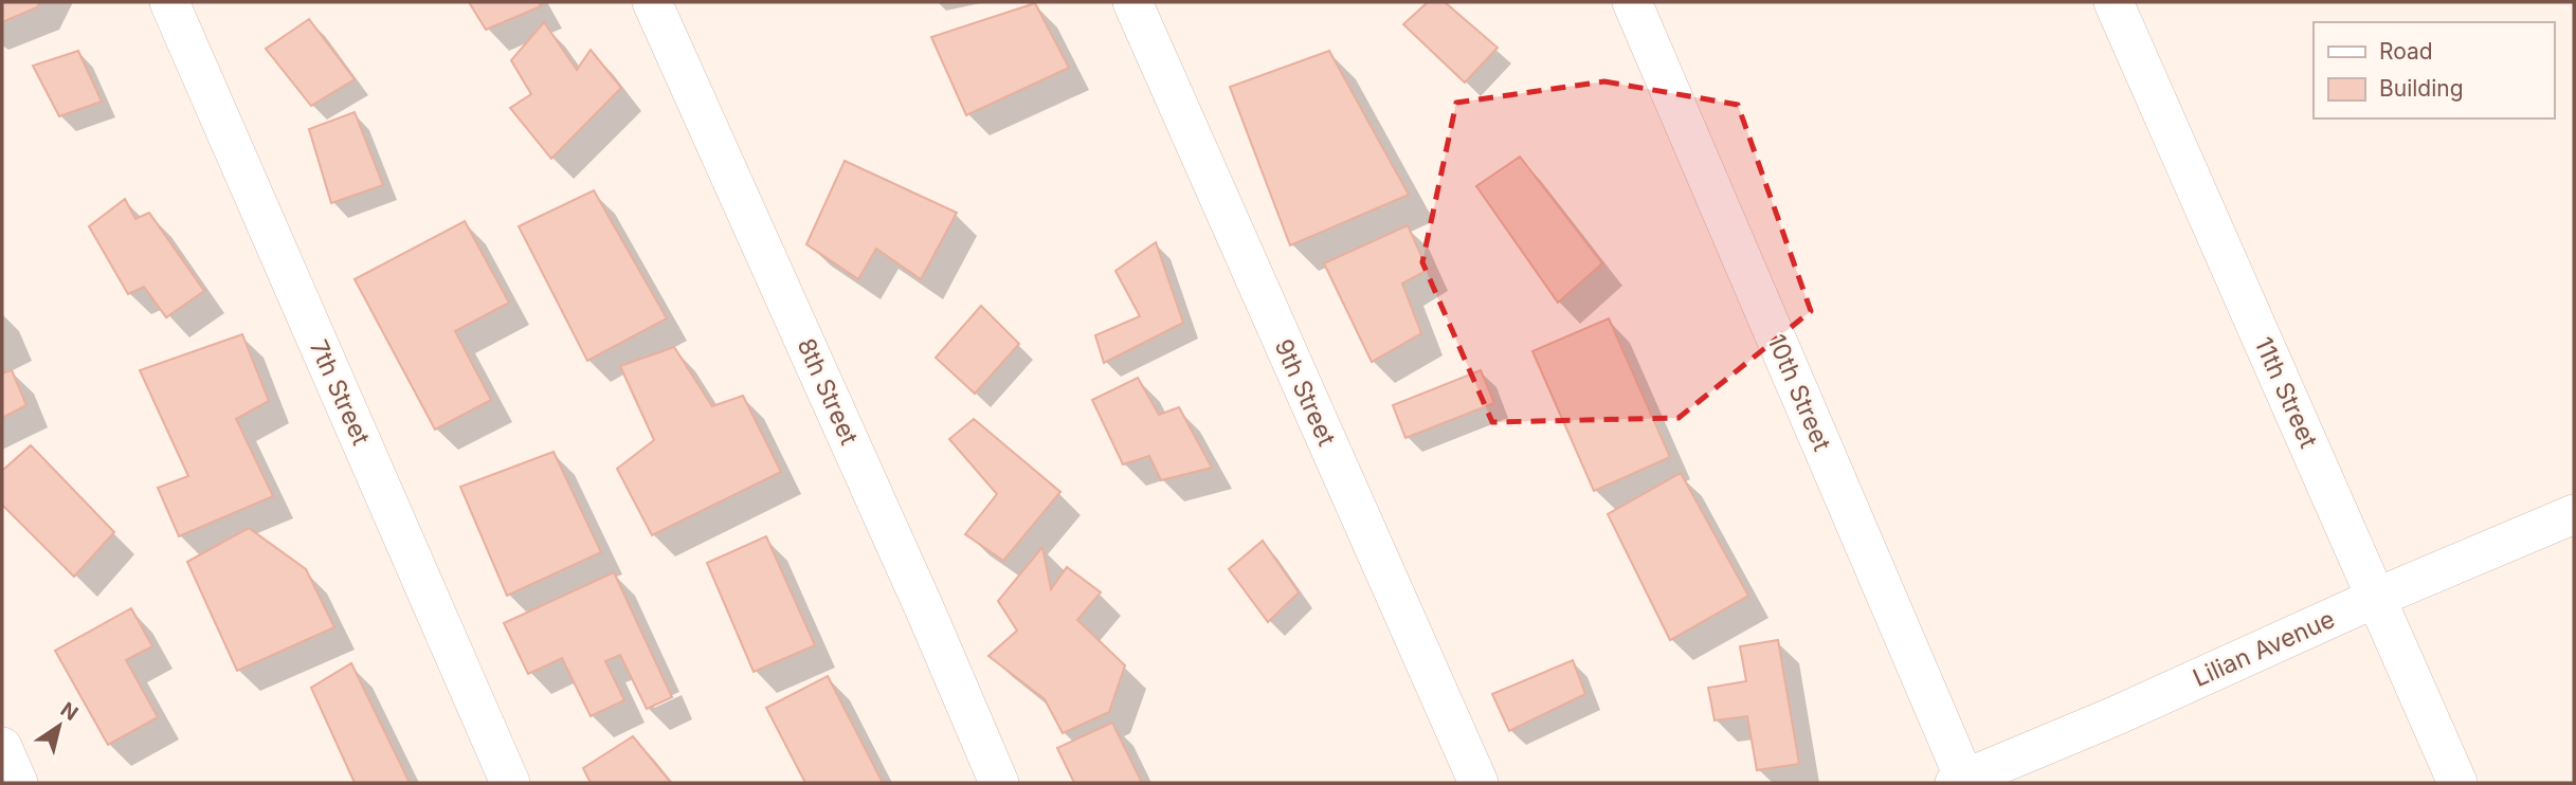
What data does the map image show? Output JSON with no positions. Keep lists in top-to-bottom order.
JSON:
{
  "streets": {
    "street": [
      "8th Street",
      "7th Street",
      "9th Street",
      "10th Street",
      "11th Street",
      "Lilian Avenue"
    ]
  },
  "crossings": [
    ["10th Street", "Lilian Avenue"],
    ["11th Street", "Lilian Avenue"]
  ],
  "legend": ["Road", "Building"],
  "north": "top right"
}
